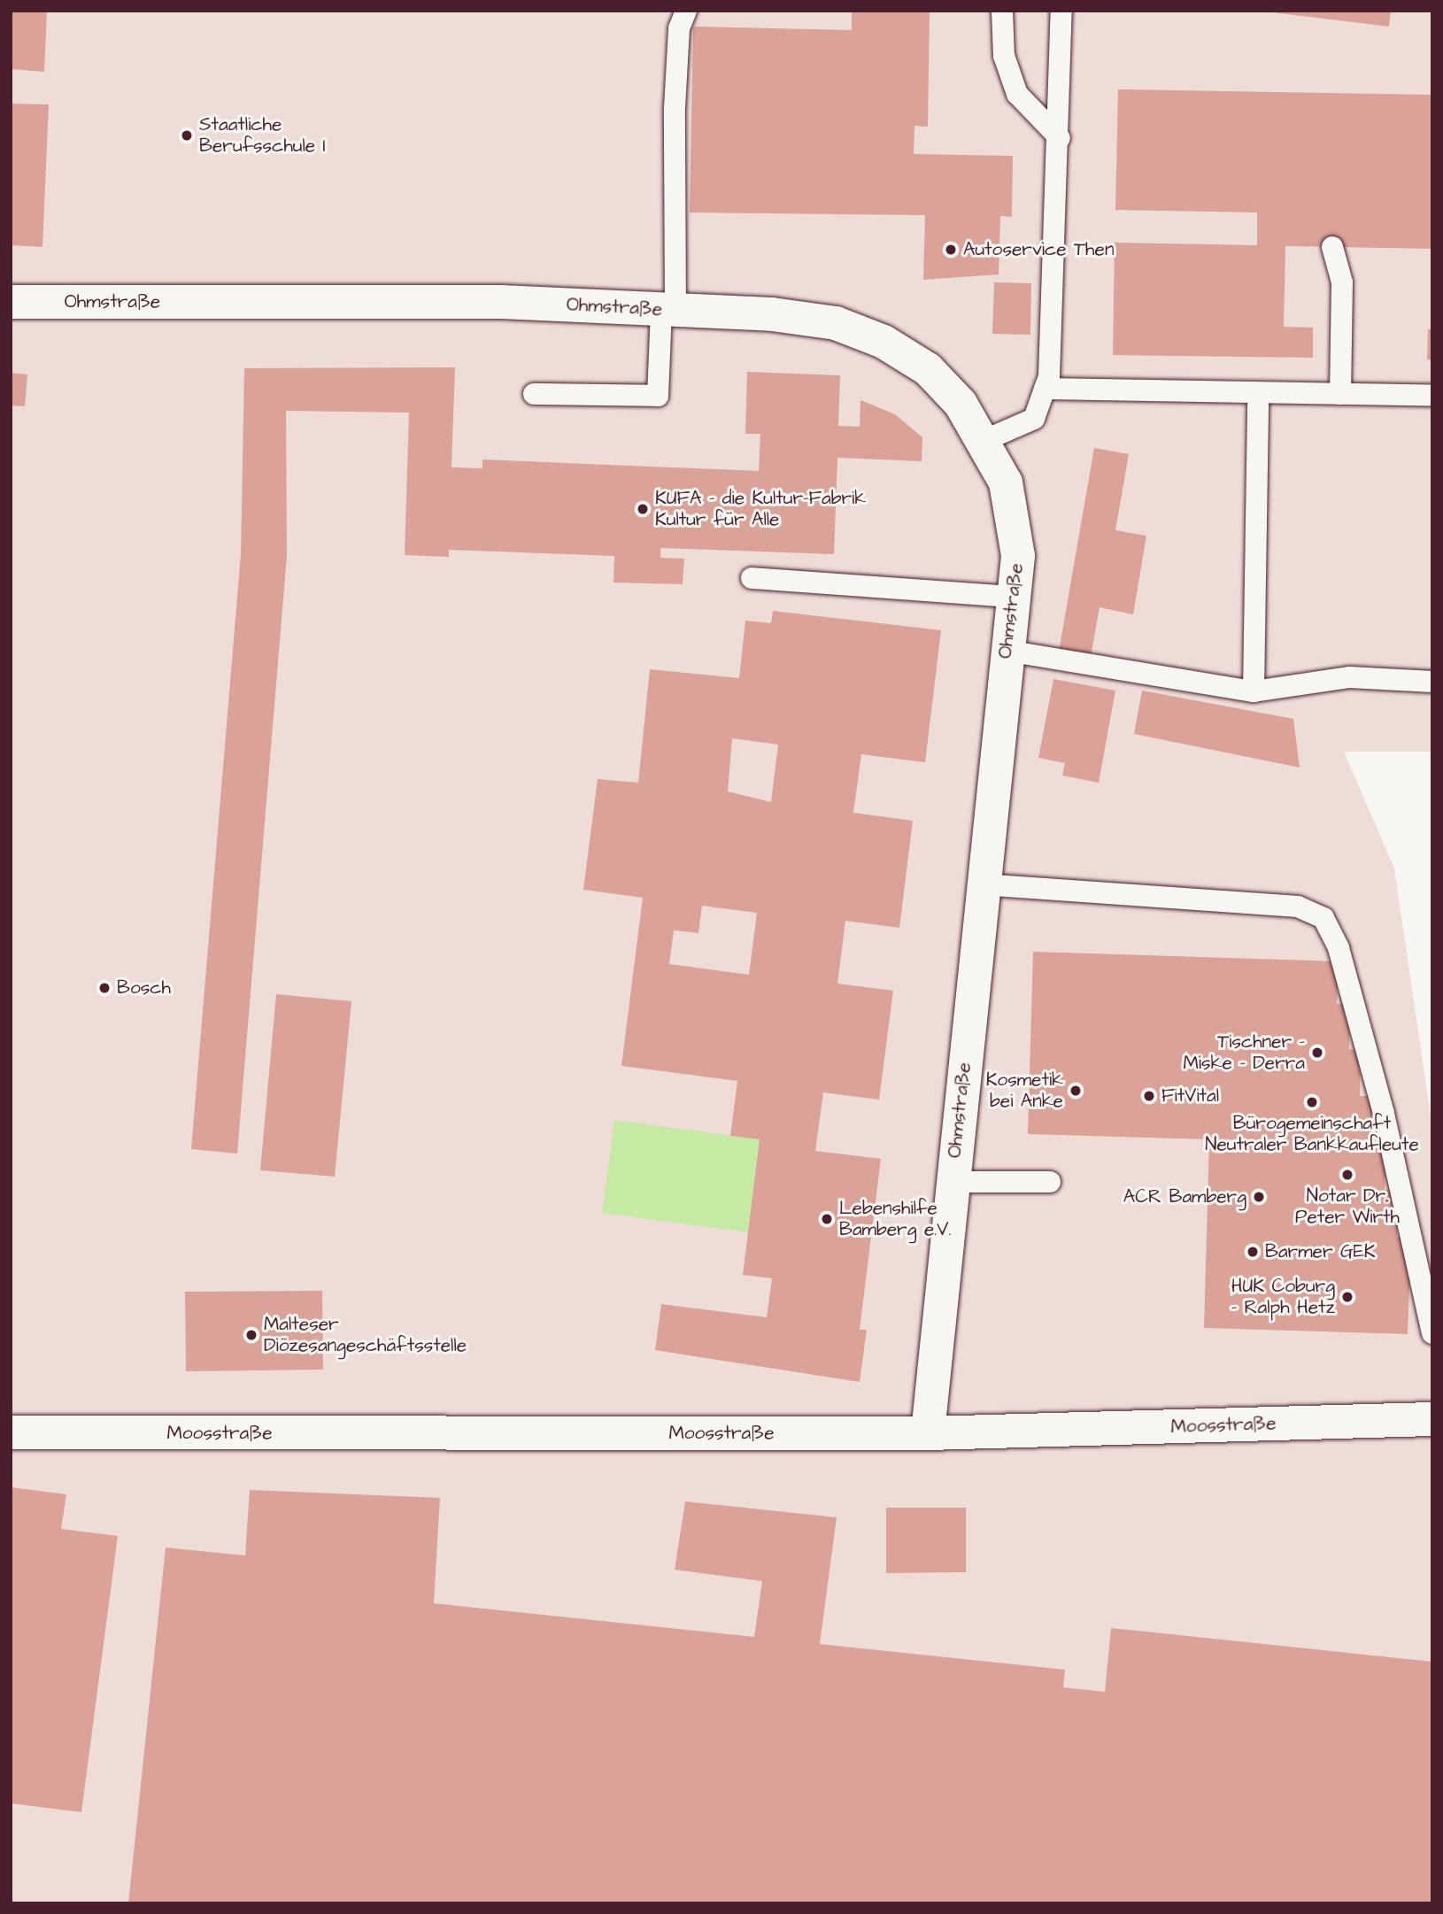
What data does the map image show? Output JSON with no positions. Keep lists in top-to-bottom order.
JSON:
{
  "streets": {
    "street": ["Ohmstraße", "Moosstraße"]
  },
  "crossings": [
    ["Ohmstraße", "Moosstraße"]
  ],
  "places": [
    "Staatliche Berufsschule I",
    "Autoservice Then",
    "KUFA - die Kultur-Fabrik Kultur für Alle",
    "Bosch",
    "Tischner - Miske - Derra",
    "Kosmetik bei Anke",
    "FitVital",
    "Bürogemeinschaft Neutraler Bankkaufleute",
    "Notar Dr. Peter Wirth",
    "ACR Bamberg",
    "Lebenshilfe Bamberg e.V.",
    "Barmer GEK",
    "HUK Coburg - Ralph Hetz",
    "Malteser Diözesangeschäftsstelle"
  ]
}
